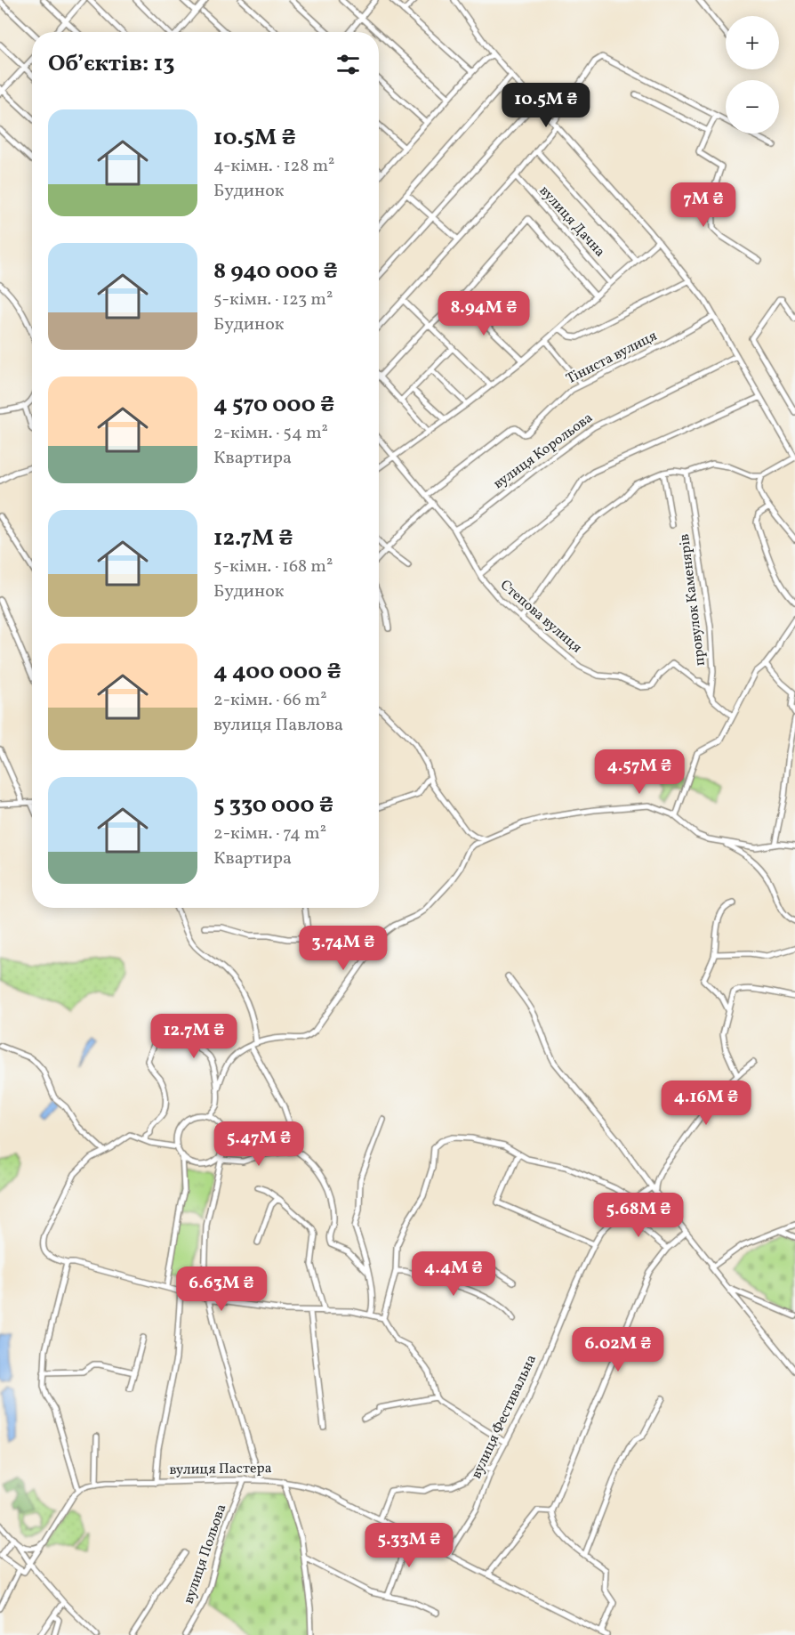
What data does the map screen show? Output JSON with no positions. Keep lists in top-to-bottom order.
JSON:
{
  "streets": {
    "street": [
      "вулиця Дачна",
      "Тіниста вулиця",
      "вулиця Корольова",
      "провулок Каменярів",
      "Степова вулиця",
      "вулиця Фестивальна",
      "вулиця Пастера",
      "вулиця Польова"
    ]
  },
  "crossings": [
    ["Тіниста вулиця", "Степова вулиця"],
    ["вулиця Корольова", "Степова вулиця"],
    ["провулок Каменярів", "Степова вулиця"],
    ["вулиця Фестивальна", "вулиця Пастера"],
    ["вулиця Пастера", "вулиця Польова"]
  ],
  "page": {
    "map_buttons": ["+", "−"],
    "heading": "Об’єктів: 13",
    "price": [
      "10.5M ₴",
      "7M ₴",
      "8.94M ₴",
      "4.57M ₴",
      "3.74M ₴",
      "12.7M ₴",
      "4.16M ₴",
      "5.47M ₴",
      "5.68M ₴",
      "4.4M ₴",
      "6.63M ₴",
      "6.02M ₴",
      "5.33M ₴"
    ],
    "list": [
      {
        "name": "10.5M ₴",
        "note": "4-кімн. · 128 m² · Будинок"
      },
      {
        "name": "8 940 000 ₴",
        "note": "5-кімн. · 123 m² · Будинок"
      },
      {
        "name": "4 570 000 ₴",
        "note": "2-кімн. · 54 m² · Квартира"
      },
      {
        "name": "12.7M ₴",
        "note": "5-кімн. · 168 m² · Будинок"
      },
      {
        "name": "4 400 000 ₴",
        "note": "2-кімн. · 66 m² · вулиця Павлова"
      },
      {
        "name": "5 330 000 ₴",
        "note": "2-кімн. · 74 m² · Квартира"
      }
    ]
  }
}
